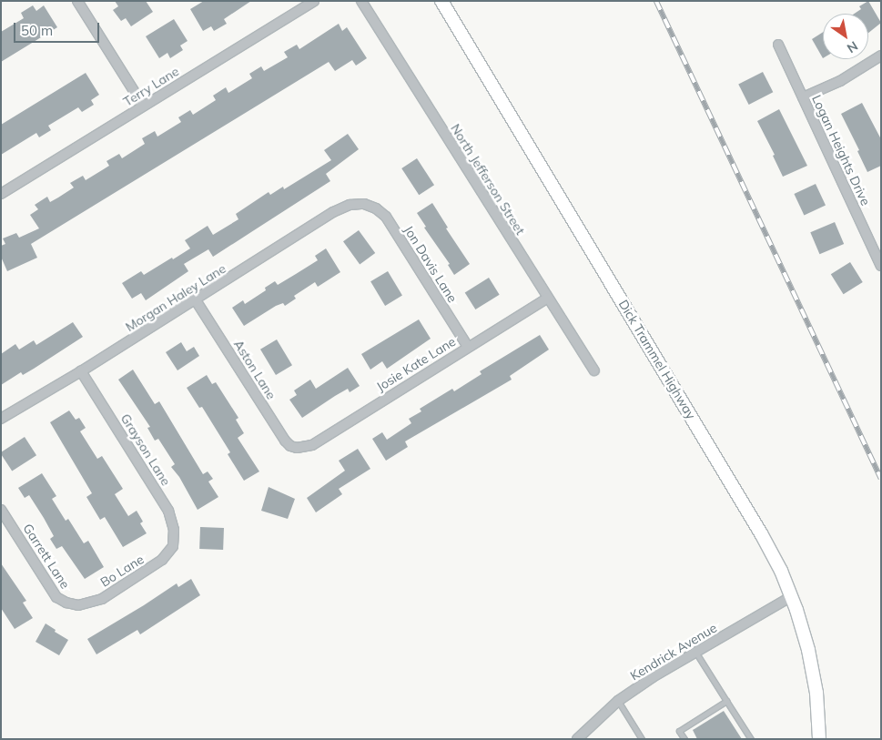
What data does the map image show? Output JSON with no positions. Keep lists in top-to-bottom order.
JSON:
{
  "streets": {
    "main road": ["Dick Trammel Highway"],
    "street": [
      "Terry Lane",
      "Logan Heights Drive",
      "North Jefferson Street",
      "Jon Davis Lane",
      "Morgan Haley Lane",
      "Josie Kate Lane",
      "Aston Lane",
      "Grayson Lane",
      "Garrett Lane",
      "Bo Lane",
      "Kendrick Avenue"
    ]
  },
  "crossings": [
    ["North Jefferson Street", "Josie Kate Lane"],
    ["Jon Davis Lane", "Morgan Haley Lane"],
    ["Jon Davis Lane", "Josie Kate Lane"],
    ["Morgan Haley Lane", "Aston Lane"],
    ["Morgan Haley Lane", "Grayson Lane"],
    ["Dick Trammel Highway", "Kendrick Avenue"],
    ["Josie Kate Lane", "Aston Lane"],
    ["Grayson Lane", "Bo Lane"],
    ["Garrett Lane", "Bo Lane"]
  ],
  "scale_bar": "50 m",
  "north": "bottom right"
}
